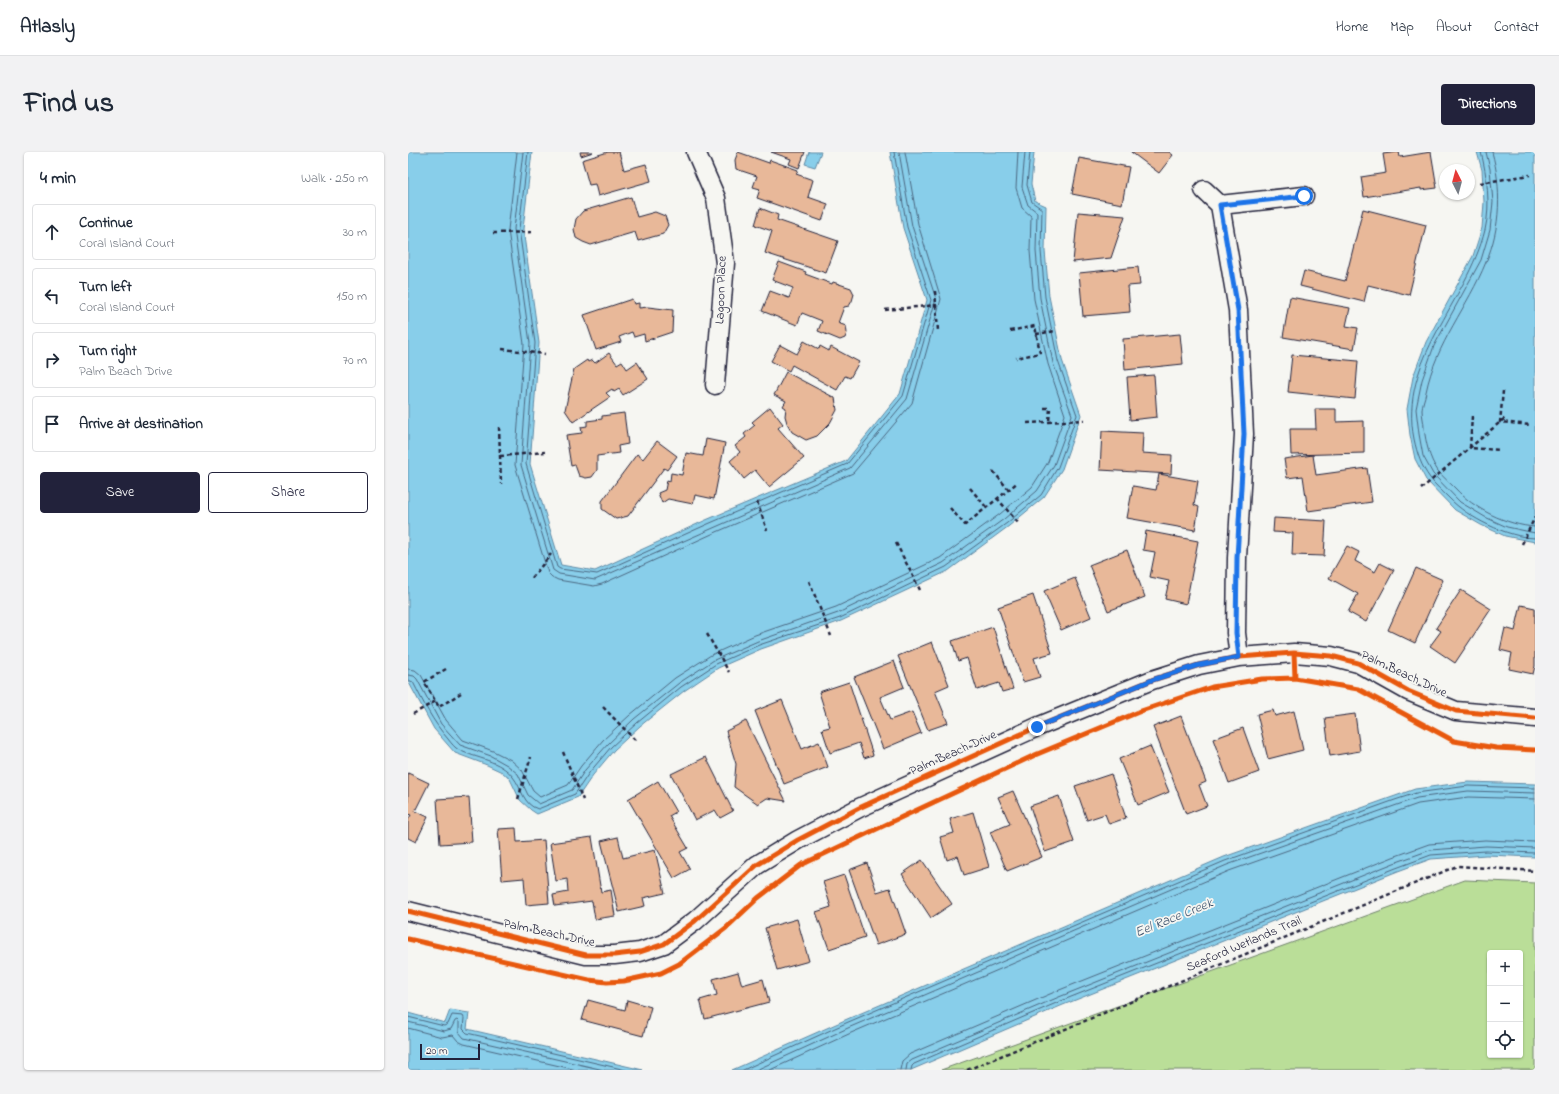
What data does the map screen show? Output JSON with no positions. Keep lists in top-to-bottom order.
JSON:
{
  "streets": {
    "street": ["Lagoon Place", "Palm Beach Drive"],
    "path": ["Seaford Wetlands Trail"]
  },
  "water": ["Eel Race Creek"],
  "scale_bar": "20 m",
  "north": "top",
  "page": {
    "header": "Atlasly",
    "nav": [
      "Home",
      "Map",
      "About",
      "Contact"
    ],
    "title": "Find us",
    "buttons": [
      "Directions",
      ["Save", "Share"]
    ],
    "heading": ["4 min", "Walk · 250 m"],
    "list": [
      ["Continue", "Coral Island Court", "30 m"],
      ["Turn left", "Coral Island Court", "150 m"],
      ["Turn right", "Palm Beach Drive", "70 m"],
      "Arrive at destination"
    ],
    "map_buttons": ["+", "−"],
    "scale": "20 m"
  }
}
